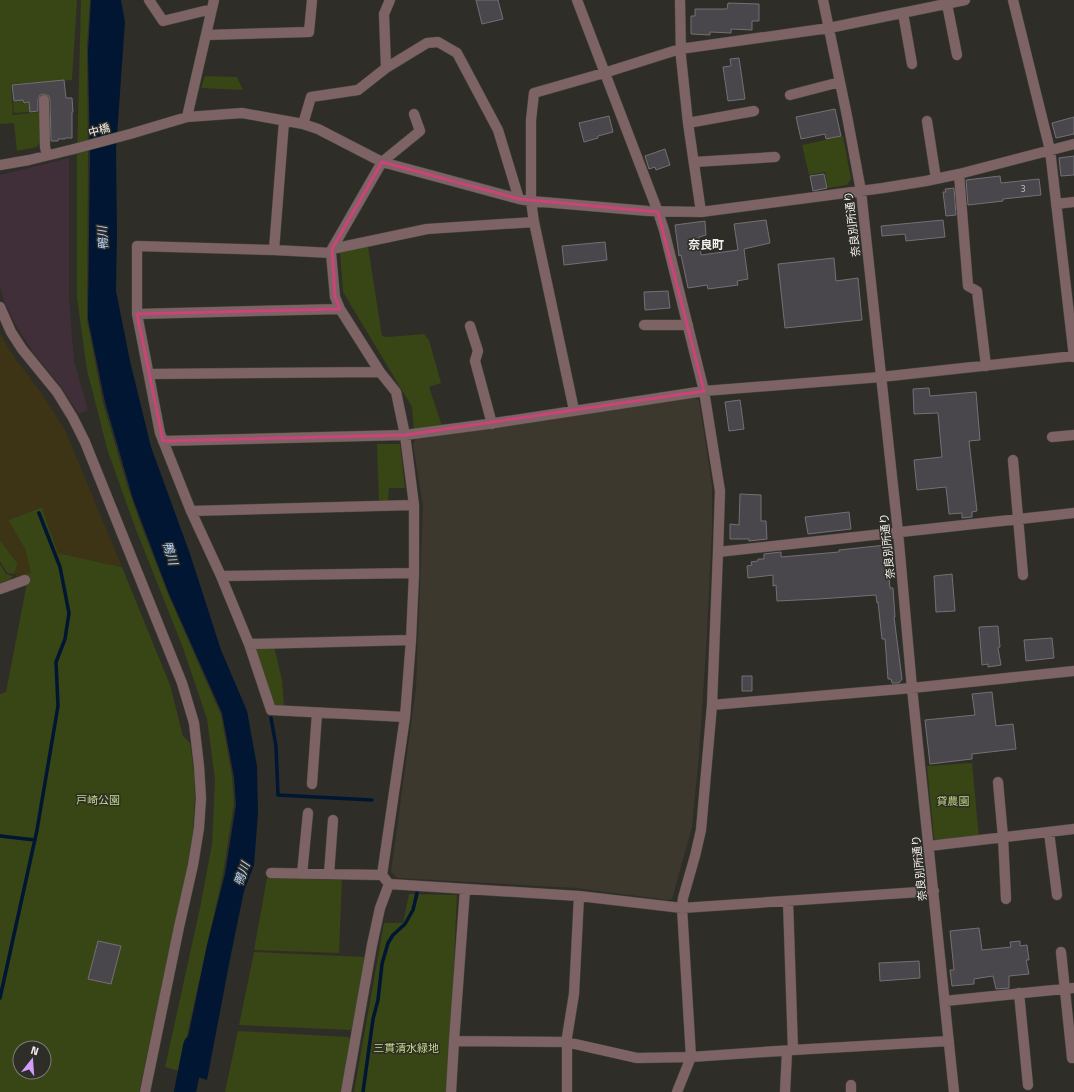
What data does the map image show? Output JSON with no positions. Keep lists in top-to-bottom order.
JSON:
{
  "streets": {
    "street": ["中橋", "奈良別所通り"]
  },
  "crossings": [
    ["中橋", "奈良別所通り"]
  ],
  "districts": ["奈良町"],
  "water": ["鴨川"],
  "parks": ["戸崎公園", "貸農園", "三貫清水緑地"],
  "house_numbers": ["3"],
  "north": "top"
}
